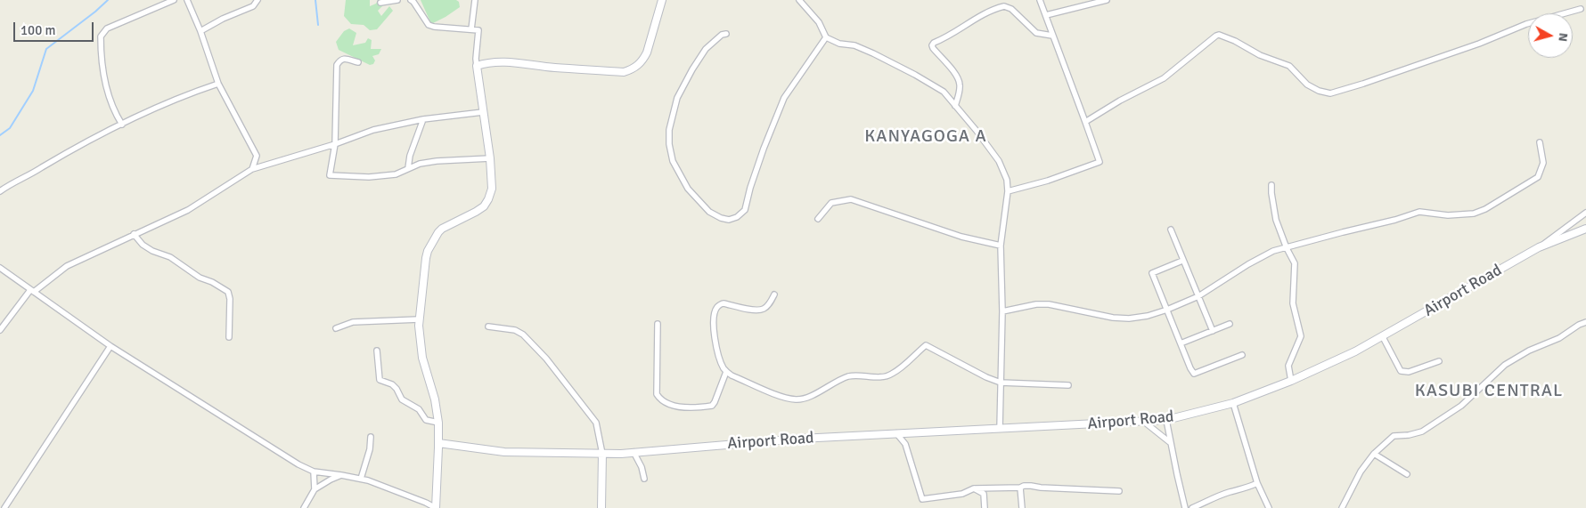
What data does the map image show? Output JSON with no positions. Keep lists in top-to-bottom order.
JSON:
{
  "streets": {
    "street": ["Airport Road"]
  },
  "districts": ["KANYAGOGA A", "KASUBI CENTRAL"],
  "scale_bar": "100 m",
  "north": "right"
}
